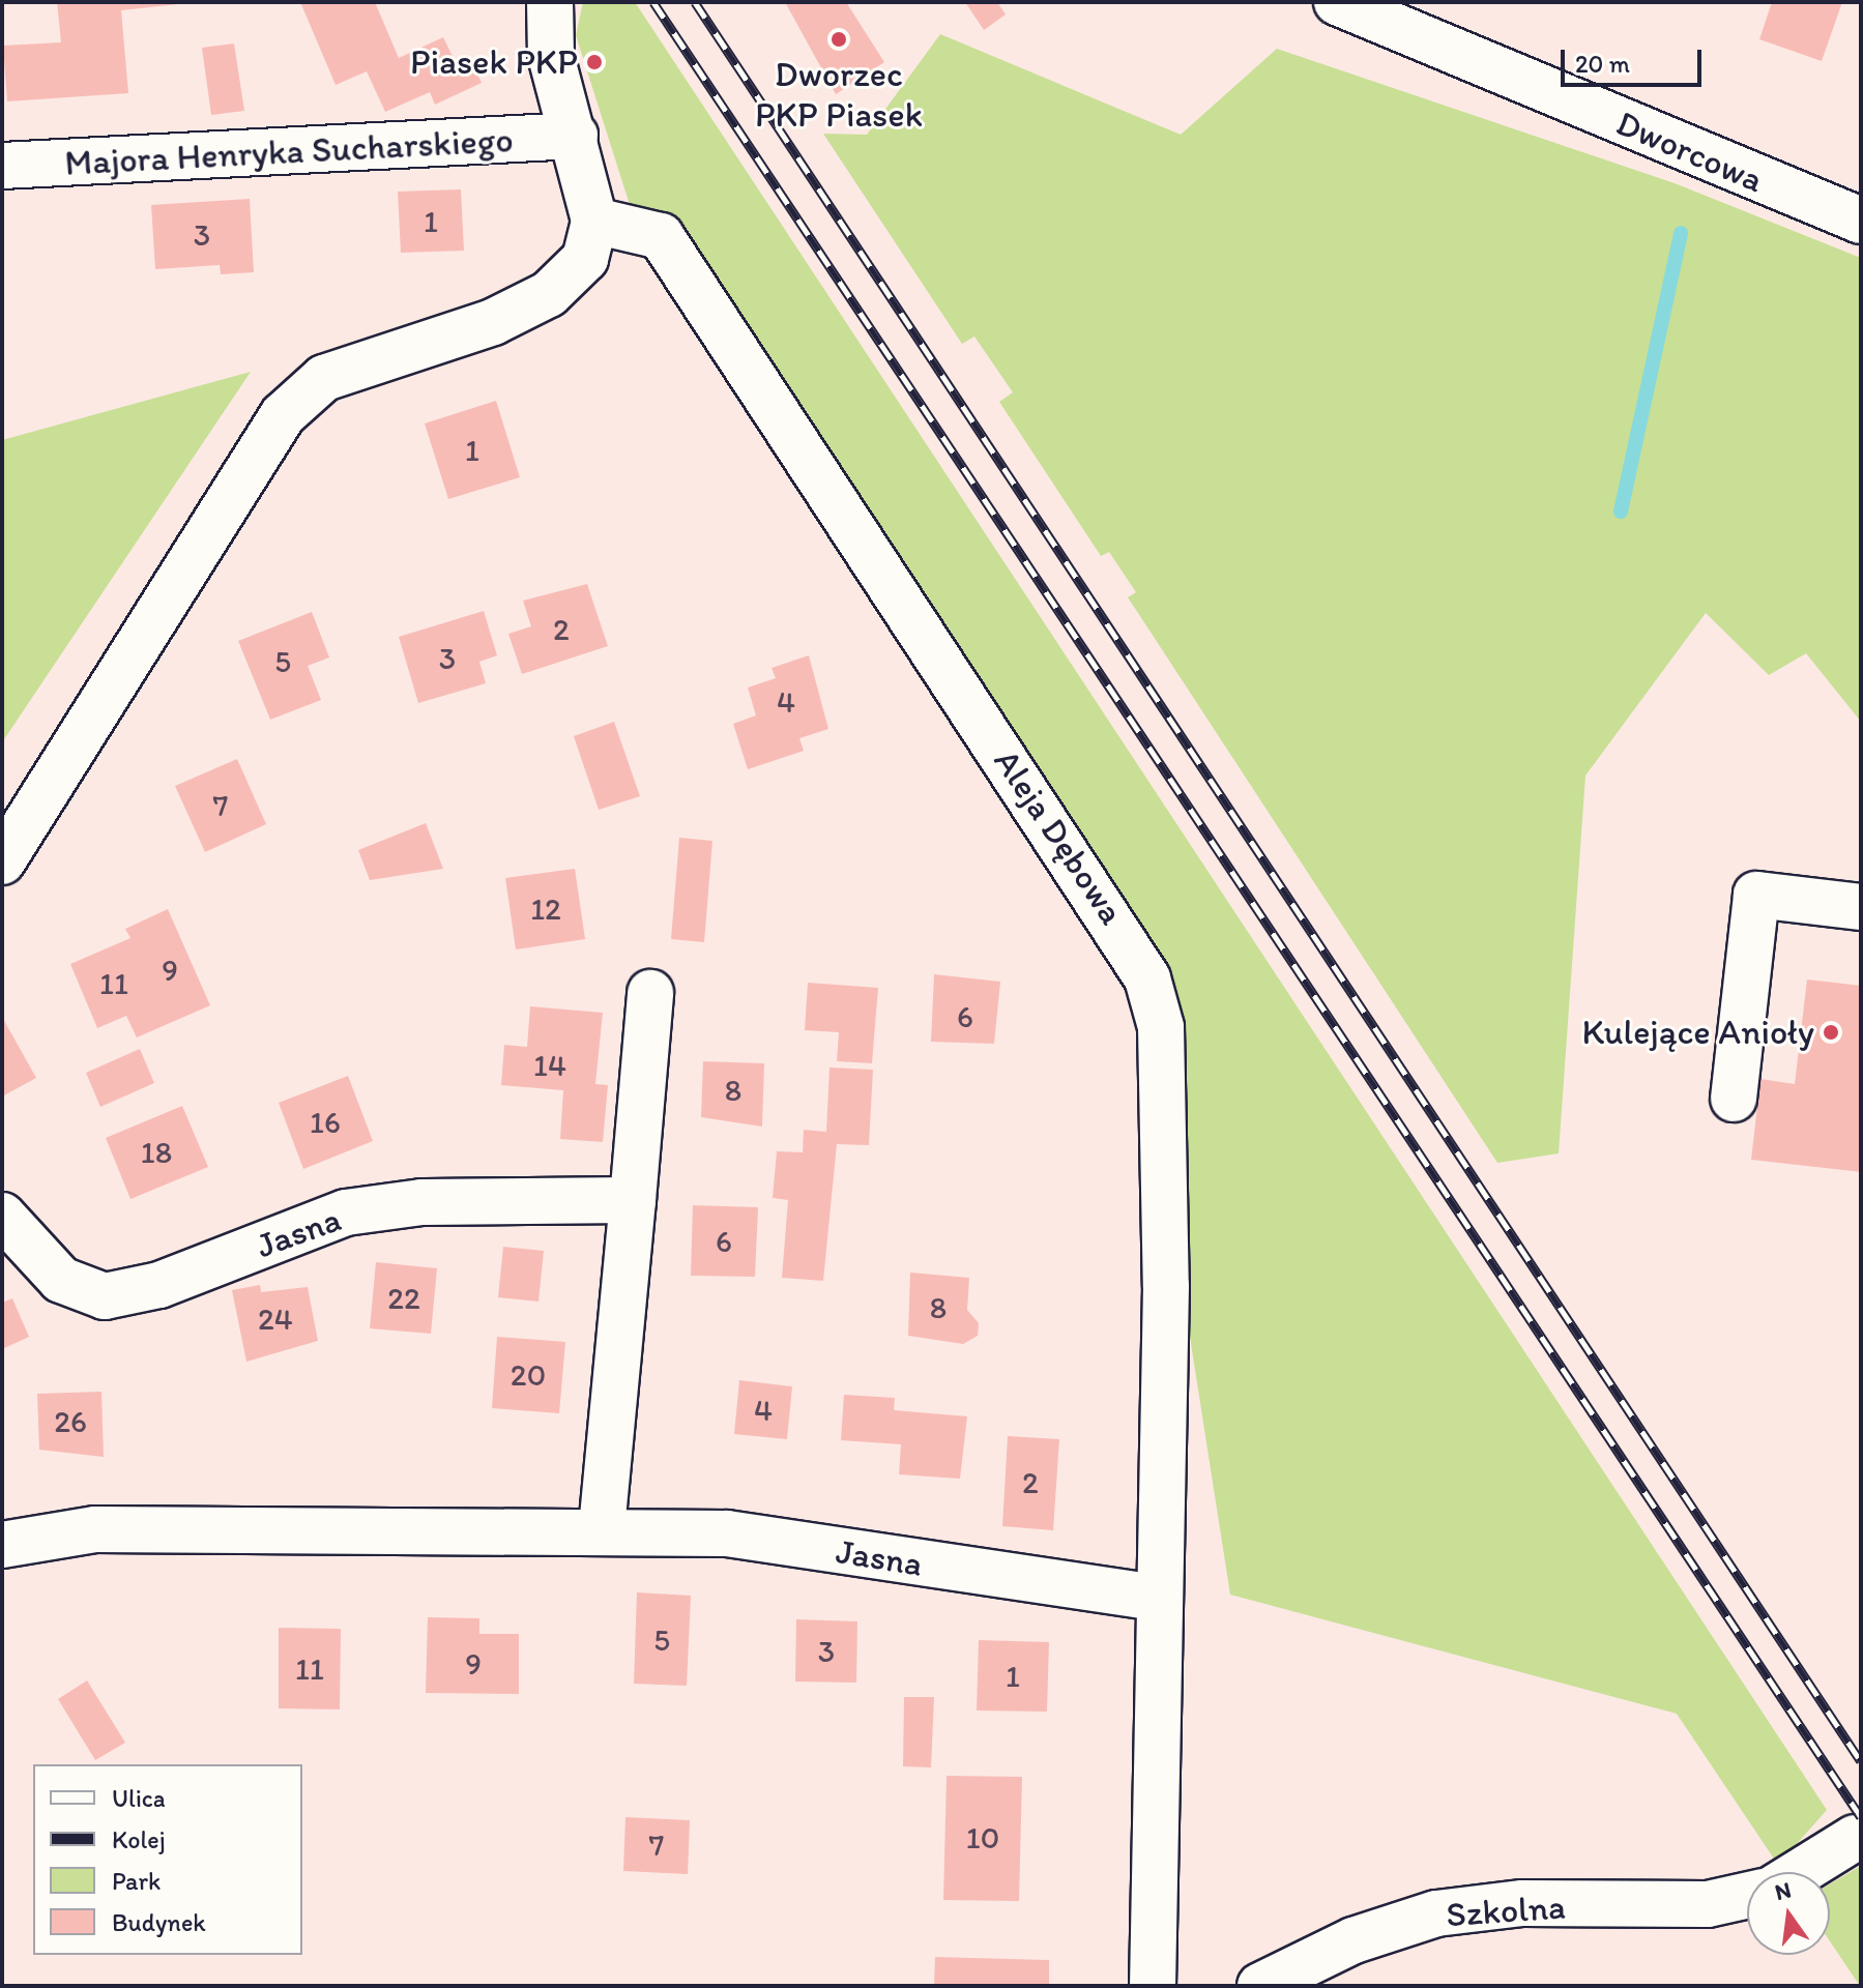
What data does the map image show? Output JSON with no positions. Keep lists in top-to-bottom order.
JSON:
{
  "streets": {
    "street": [
      "Majora Henryka Sucharskiego",
      "Dworcowa",
      "Aleja Dębowa",
      "Jasna",
      "Szkolna"
    ]
  },
  "crossings": [
    ["Aleja Dębowa", "Jasna"]
  ],
  "places": ["Dworzec PKP Piasek", "Piasek PKP", "Kulejące Anioły"],
  "house_numbers": [
    "1",
    "3",
    "1",
    "2",
    "3",
    "5",
    "4",
    "7",
    "12",
    "9",
    "11",
    "6",
    "14",
    "8",
    "16",
    "18",
    "6",
    "22",
    "8",
    "24",
    "20",
    "4",
    "26",
    "2",
    "5",
    "3",
    "9",
    "11",
    "1",
    "10",
    "7"
  ],
  "legend": [
    "Ulica",
    "Kolej",
    "Park",
    "Budynek"
  ],
  "scale_bar": "20 m",
  "north": "top"
}
